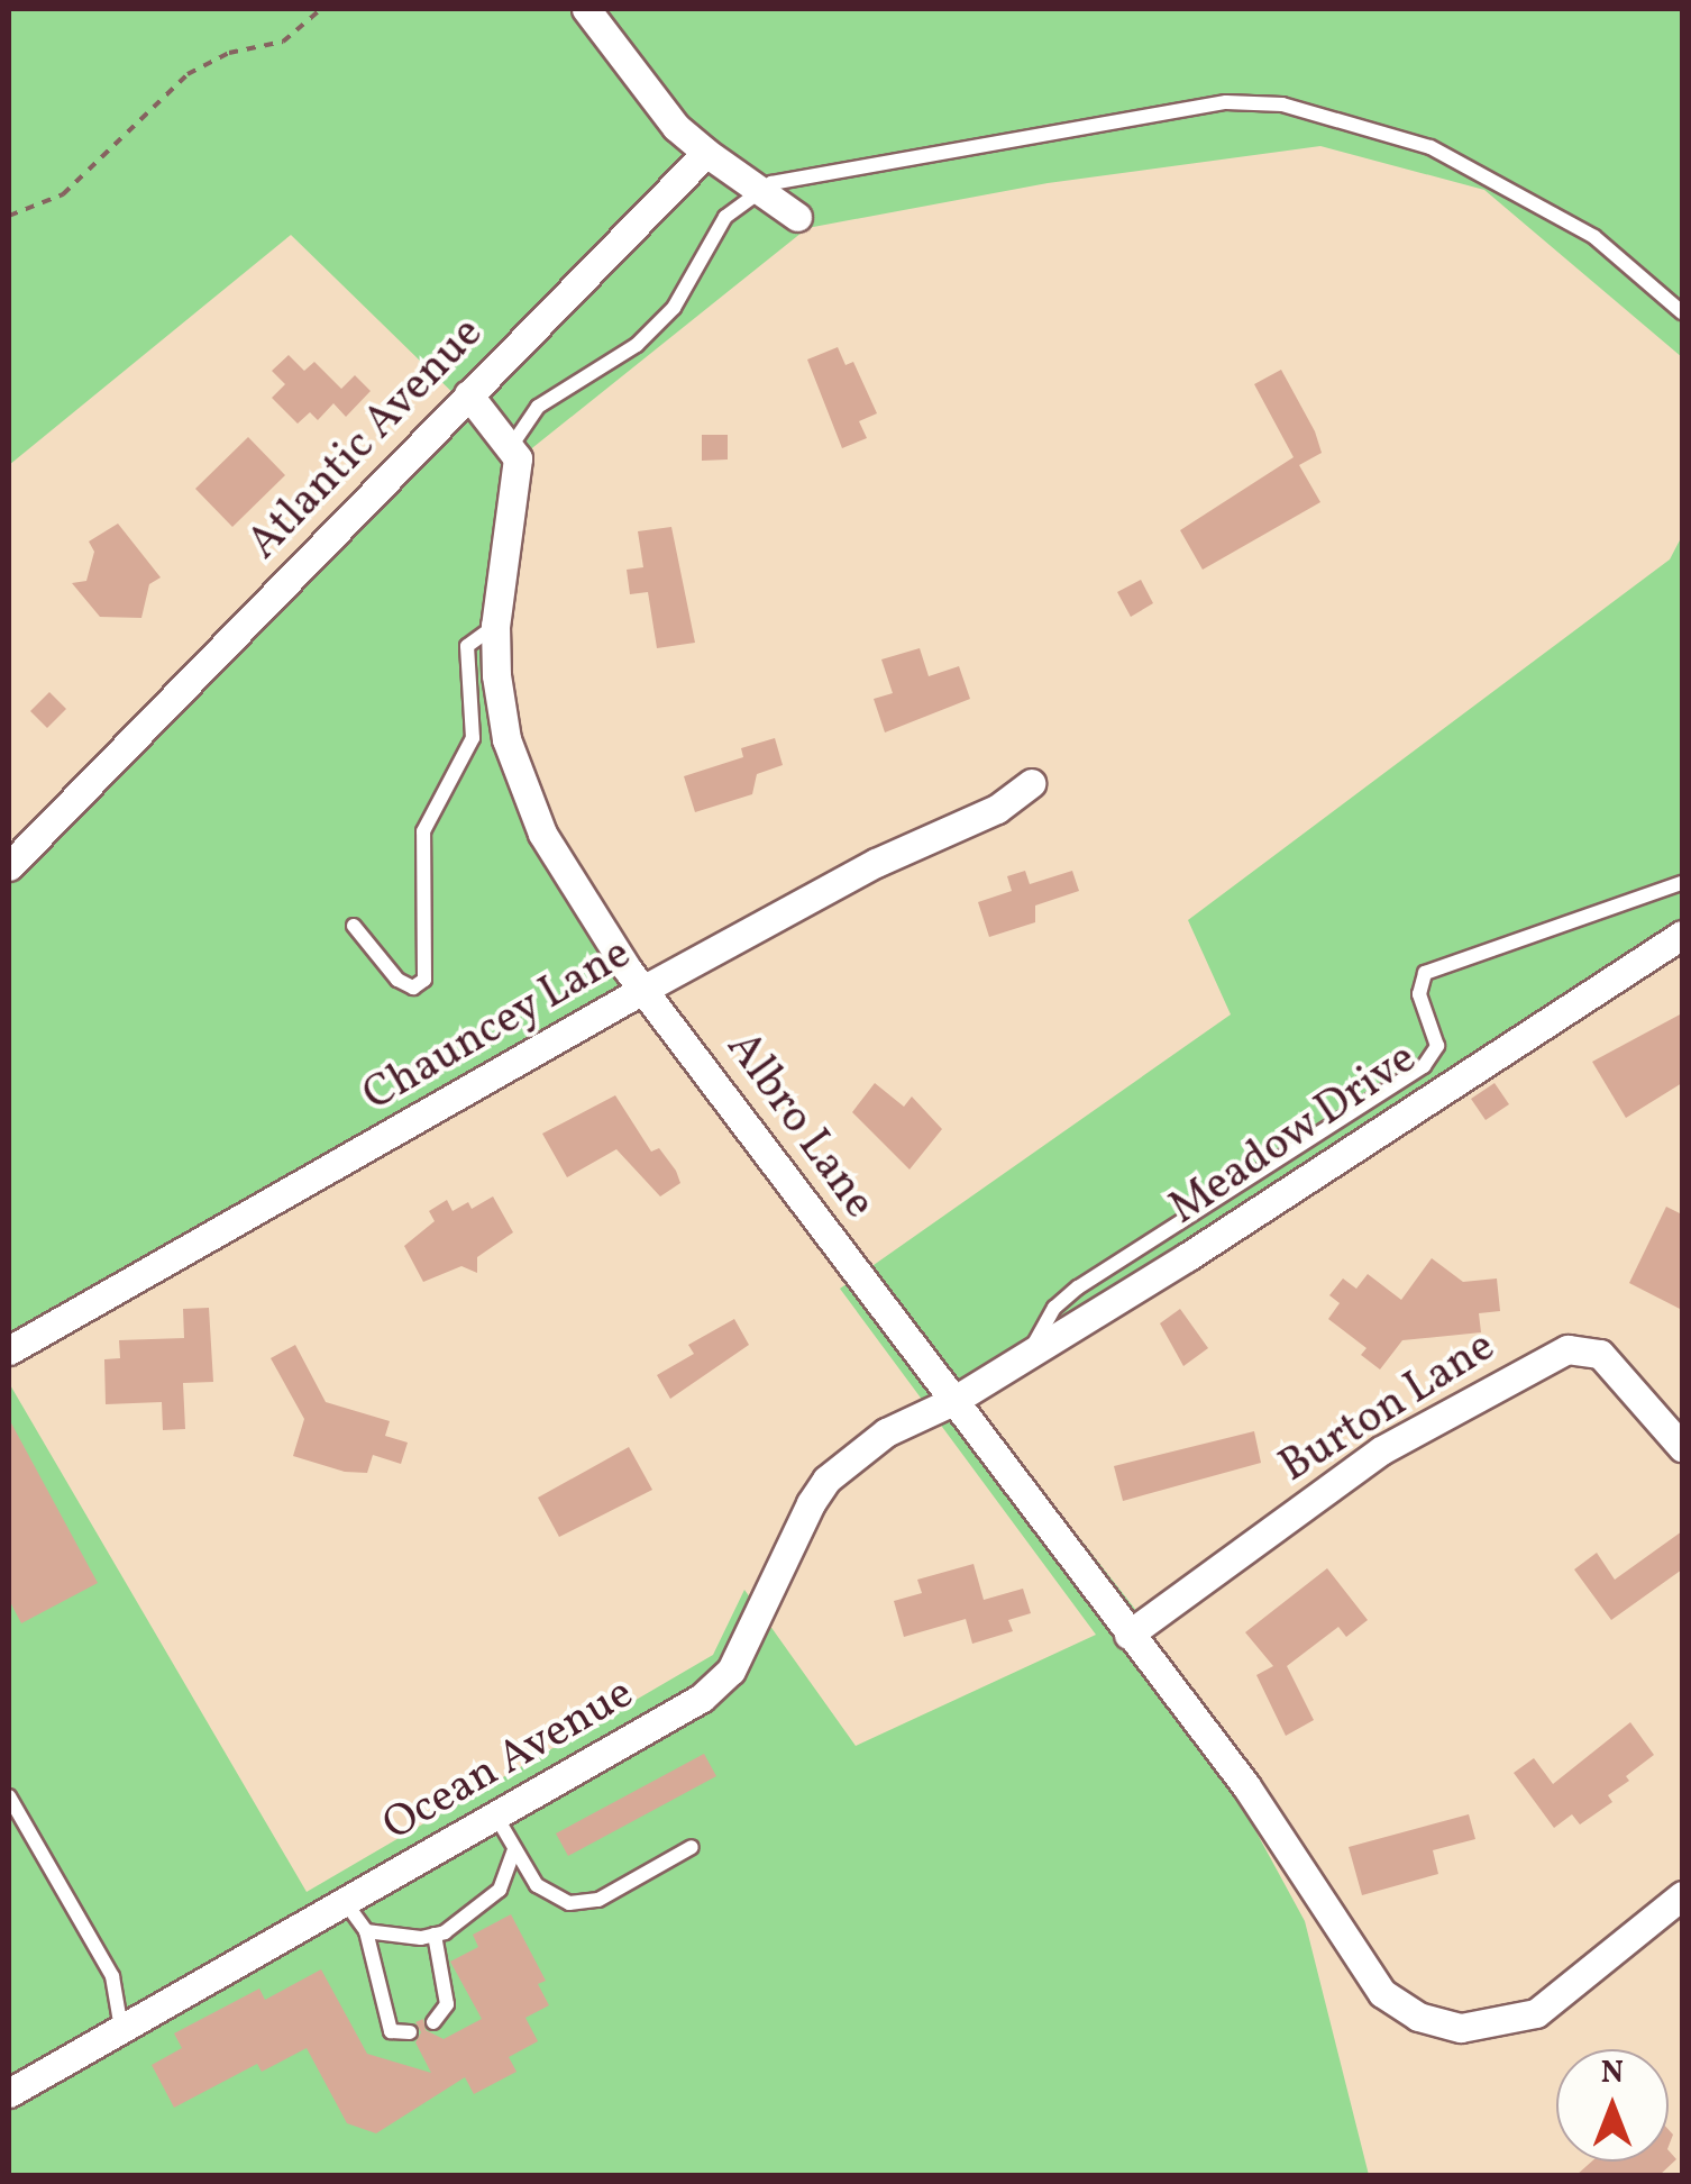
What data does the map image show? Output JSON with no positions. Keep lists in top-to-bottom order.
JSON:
{
  "streets": {
    "street": [
      "Atlantic Avenue",
      "Chauncey Lane",
      "Albro Lane",
      "Meadow Drive",
      "Burton Lane",
      "Ocean Avenue"
    ]
  },
  "crossings": [
    ["Chauncey Lane", "Albro Lane"],
    ["Albro Lane", "Meadow Drive"],
    ["Albro Lane", "Burton Lane"],
    ["Albro Lane", "Ocean Avenue"],
    ["Meadow Drive", "Ocean Avenue"]
  ],
  "north": "top"
}
